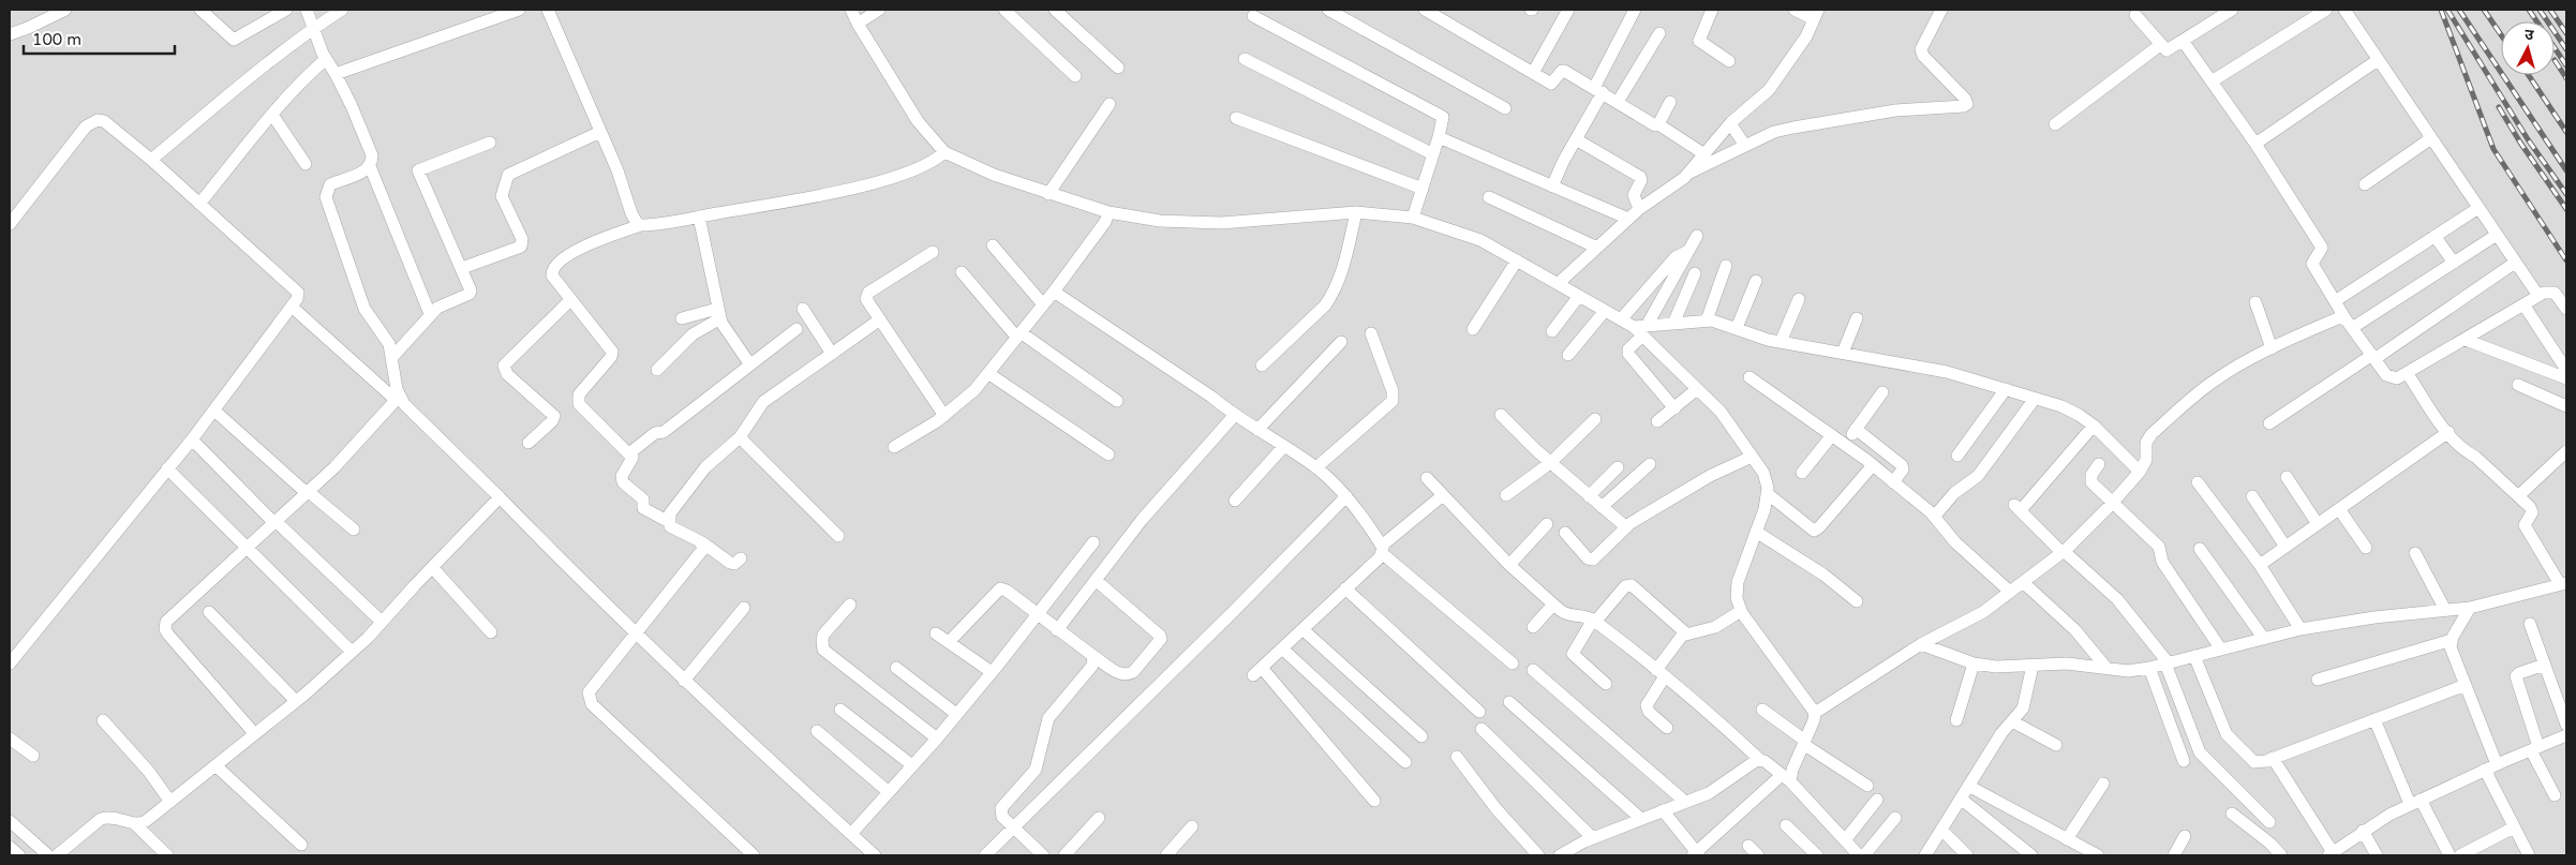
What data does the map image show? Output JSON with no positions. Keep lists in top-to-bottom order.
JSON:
{
  "scale_bar": "100 m",
  "north": "top"
}
